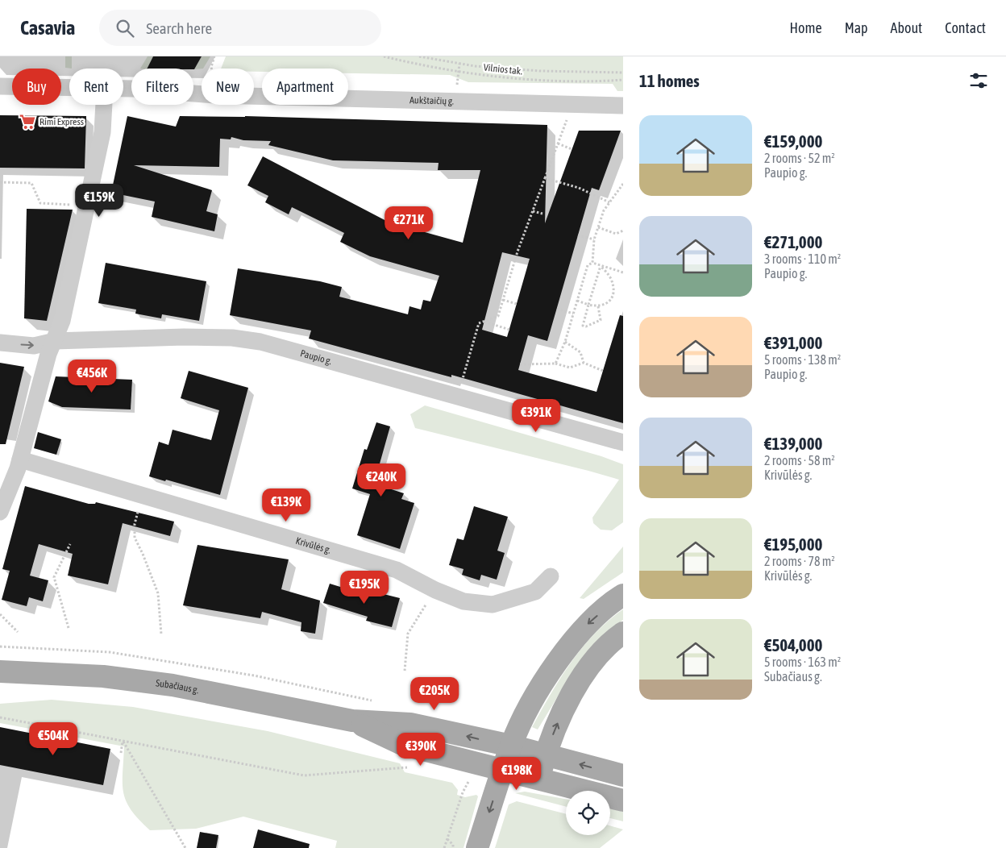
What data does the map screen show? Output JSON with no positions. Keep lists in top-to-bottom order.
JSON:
{
  "streets": {
    "main road": ["Subačiaus g."],
    "street": ["Aukštaičių g.", "Paupio g.", "Krivūlės g."],
    "path": ["Vilnios tak."]
  },
  "places": {
    "supermarket": ["Rimi Express"]
  },
  "page": {
    "header": "Casavia",
    "search": "Search here",
    "nav": [
      "Home",
      "Map",
      "About",
      "Contact"
    ],
    "heading": "11 homes",
    "chip": [
      "Buy",
      "Rent",
      "Filters",
      "New",
      "Apartment"
    ],
    "list": [
      {
        "name": "€159,000",
        "note": "2 rooms · 52 m² · Paupio g."
      },
      {
        "name": "€271,000",
        "note": "3 rooms · 110 m² · Paupio g."
      },
      {
        "name": "€391,000",
        "note": "5 rooms · 138 m² · Paupio g."
      },
      {
        "name": "€139,000",
        "note": "2 rooms · 58 m² · Krivūlės g."
      },
      {
        "name": "€195,000",
        "note": "2 rooms · 78 m² · Krivūlės g."
      },
      {
        "name": "€504,000",
        "note": "5 rooms · 163 m² · Subačiaus g."
      }
    ],
    "price": [
      "€159K",
      "€271K",
      "€456K",
      "€391K",
      "€240K",
      "€139K",
      "€195K",
      "€205K",
      "€504K",
      "€390K",
      "€198K"
    ]
  }
}
